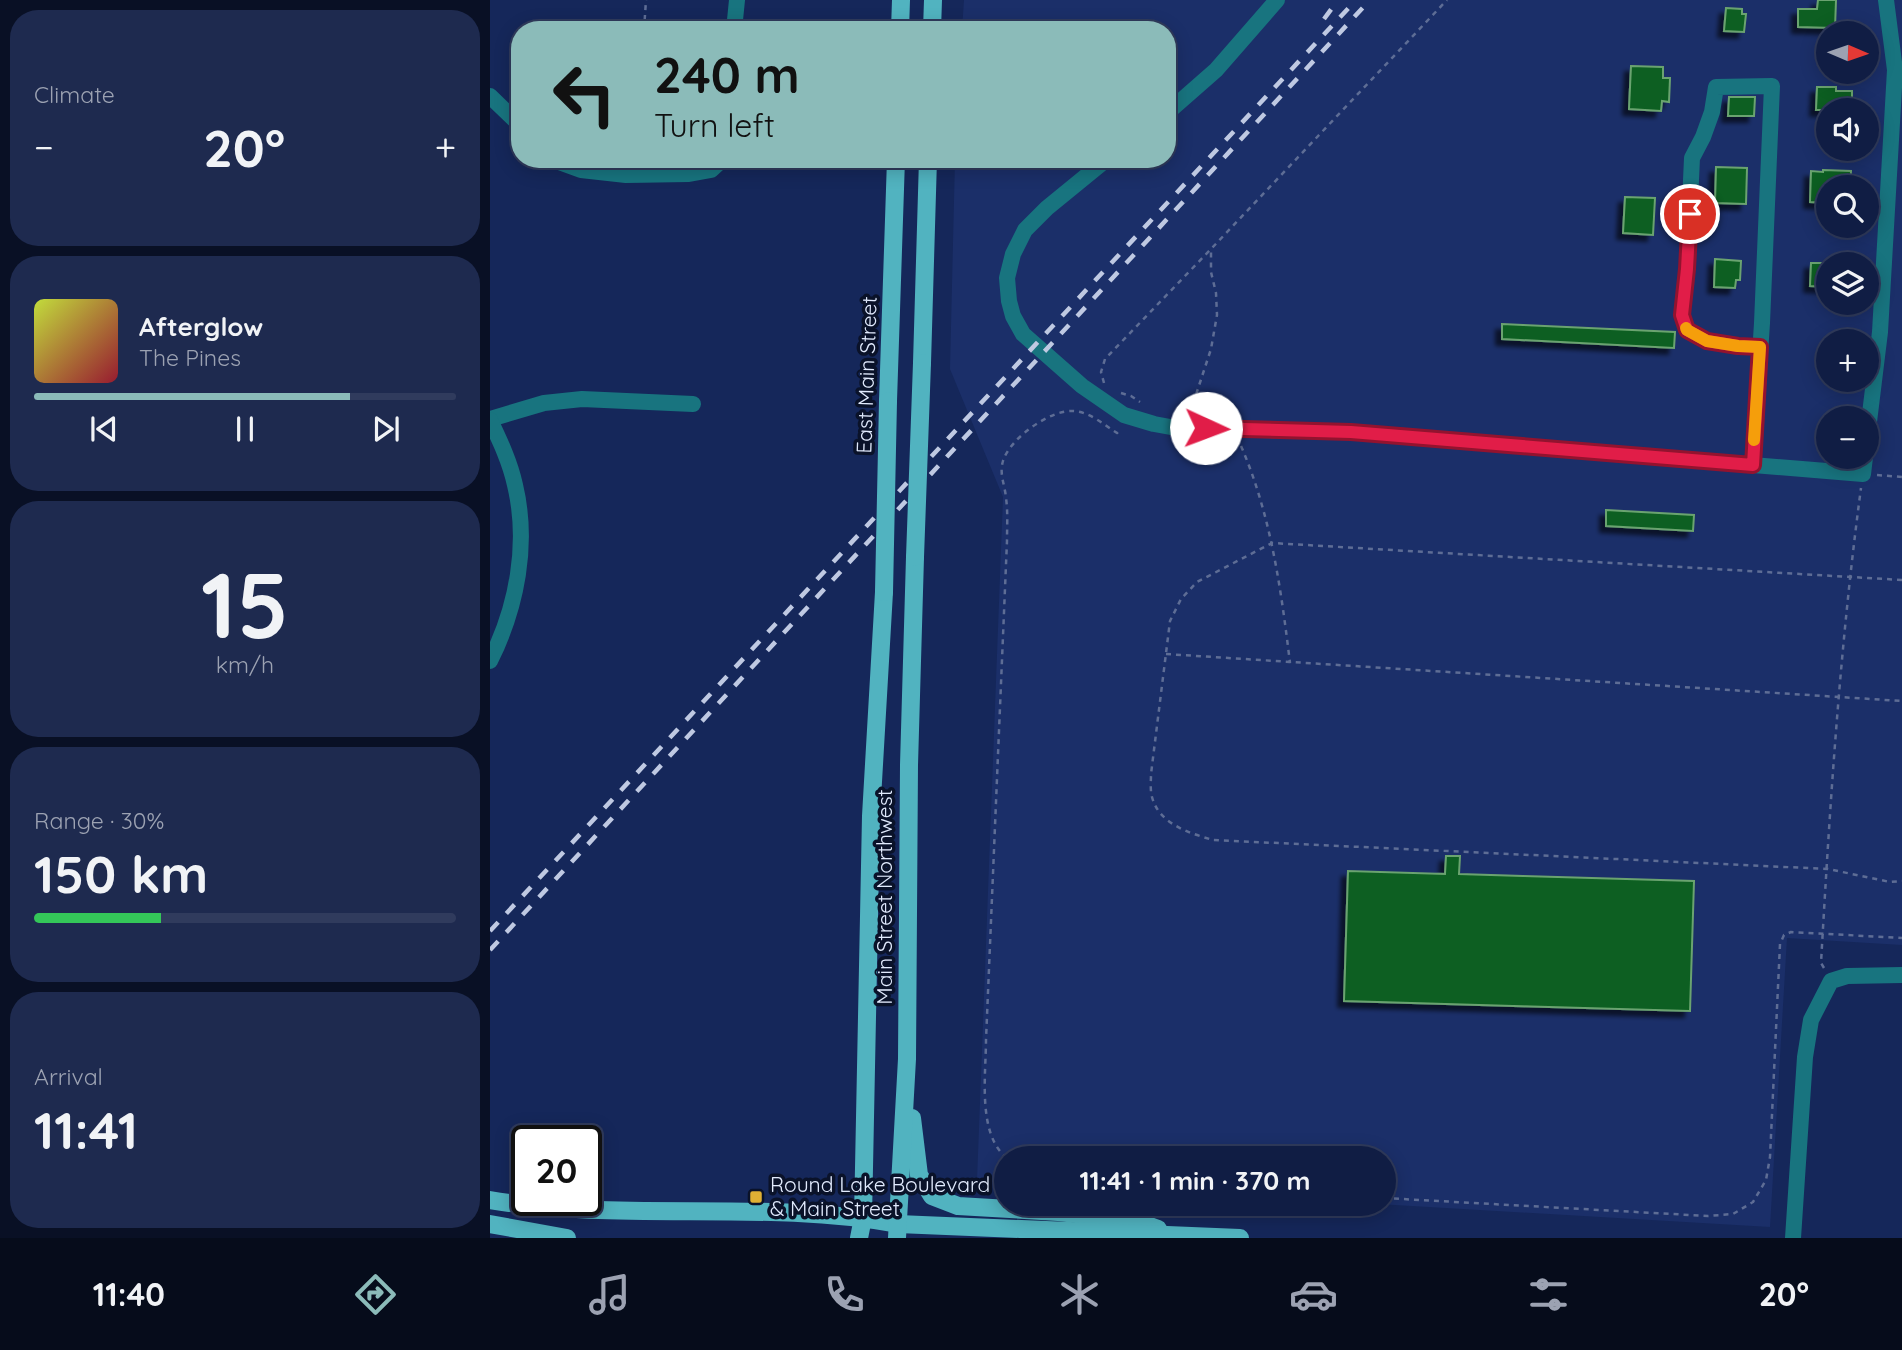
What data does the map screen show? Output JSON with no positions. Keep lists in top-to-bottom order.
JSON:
{
  "streets": {
    "main road": ["East Main Street", "Main Street Northwest"]
  },
  "crossings": [
    ["East Main Street", "Main Street Northwest"]
  ],
  "places": {
    "transit": ["Round Lake Boulevard & Main Street"]
  },
  "north": "right",
  "page": {
    "tile": [
      "Climate",
      ["15", "km/h"],
      ["Range · 30%", "150 km"],
      ["Arrival", "11:41"]
    ],
    "map_buttons": ["+", "−"],
    "turn": ["240 m", "Turn left"],
    "heat": ["−", "20°", "+"],
    "song": ["Afterglow", "The Pines"],
    "limit": "20",
    "trip": "11:41 · 1 min · 370 m",
    "tabs": ["11:40", "20°"]
  }
}
